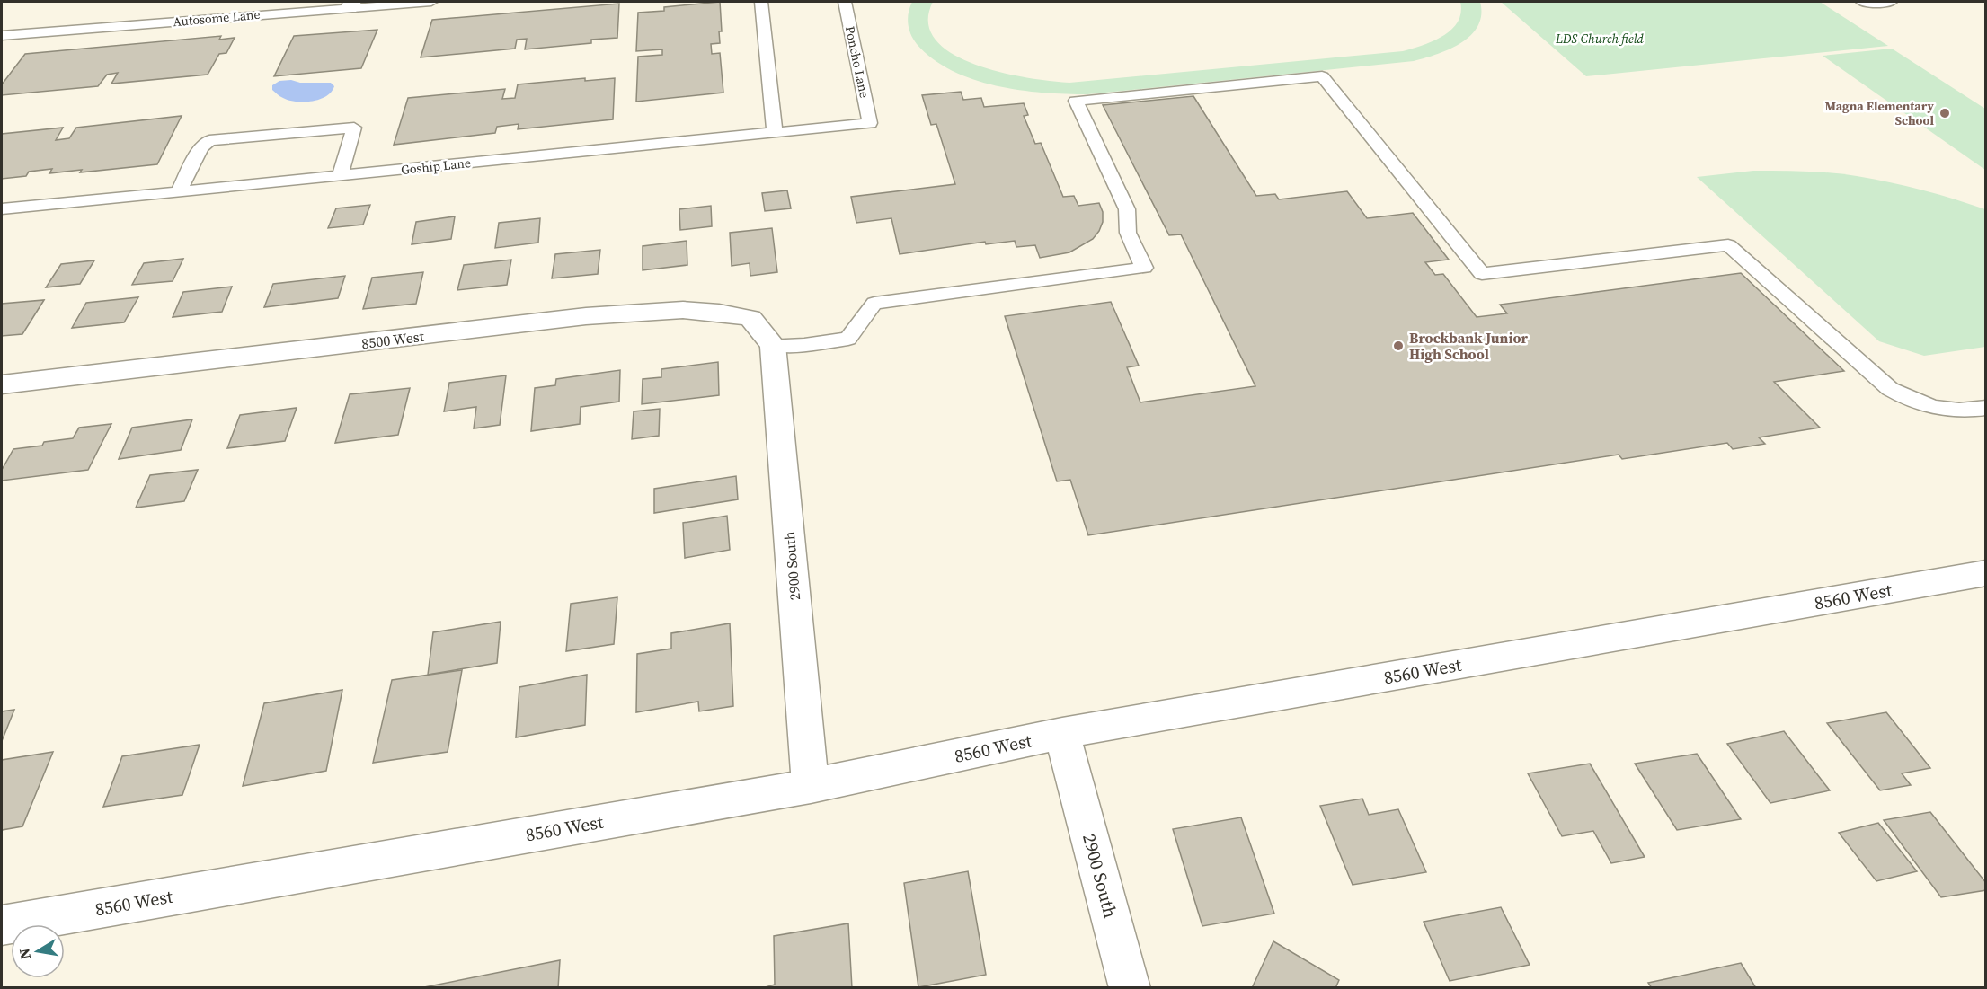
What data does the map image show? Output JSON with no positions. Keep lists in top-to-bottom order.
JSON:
{
  "streets": {
    "street": ["8500 West", "2900 South", "8560 West"],
    "lane": ["Autosome Lane", "Poncho Lane", "Goship Lane"]
  },
  "crossings": [
    ["Poncho Lane", "Goship Lane"],
    ["8500 West", "2900 South"],
    ["2900 South", "8560 West"]
  ],
  "parks": ["LDS Church field"],
  "places": ["Magna Elementary School", "Brockbank Junior High School"],
  "north": "left"
}
